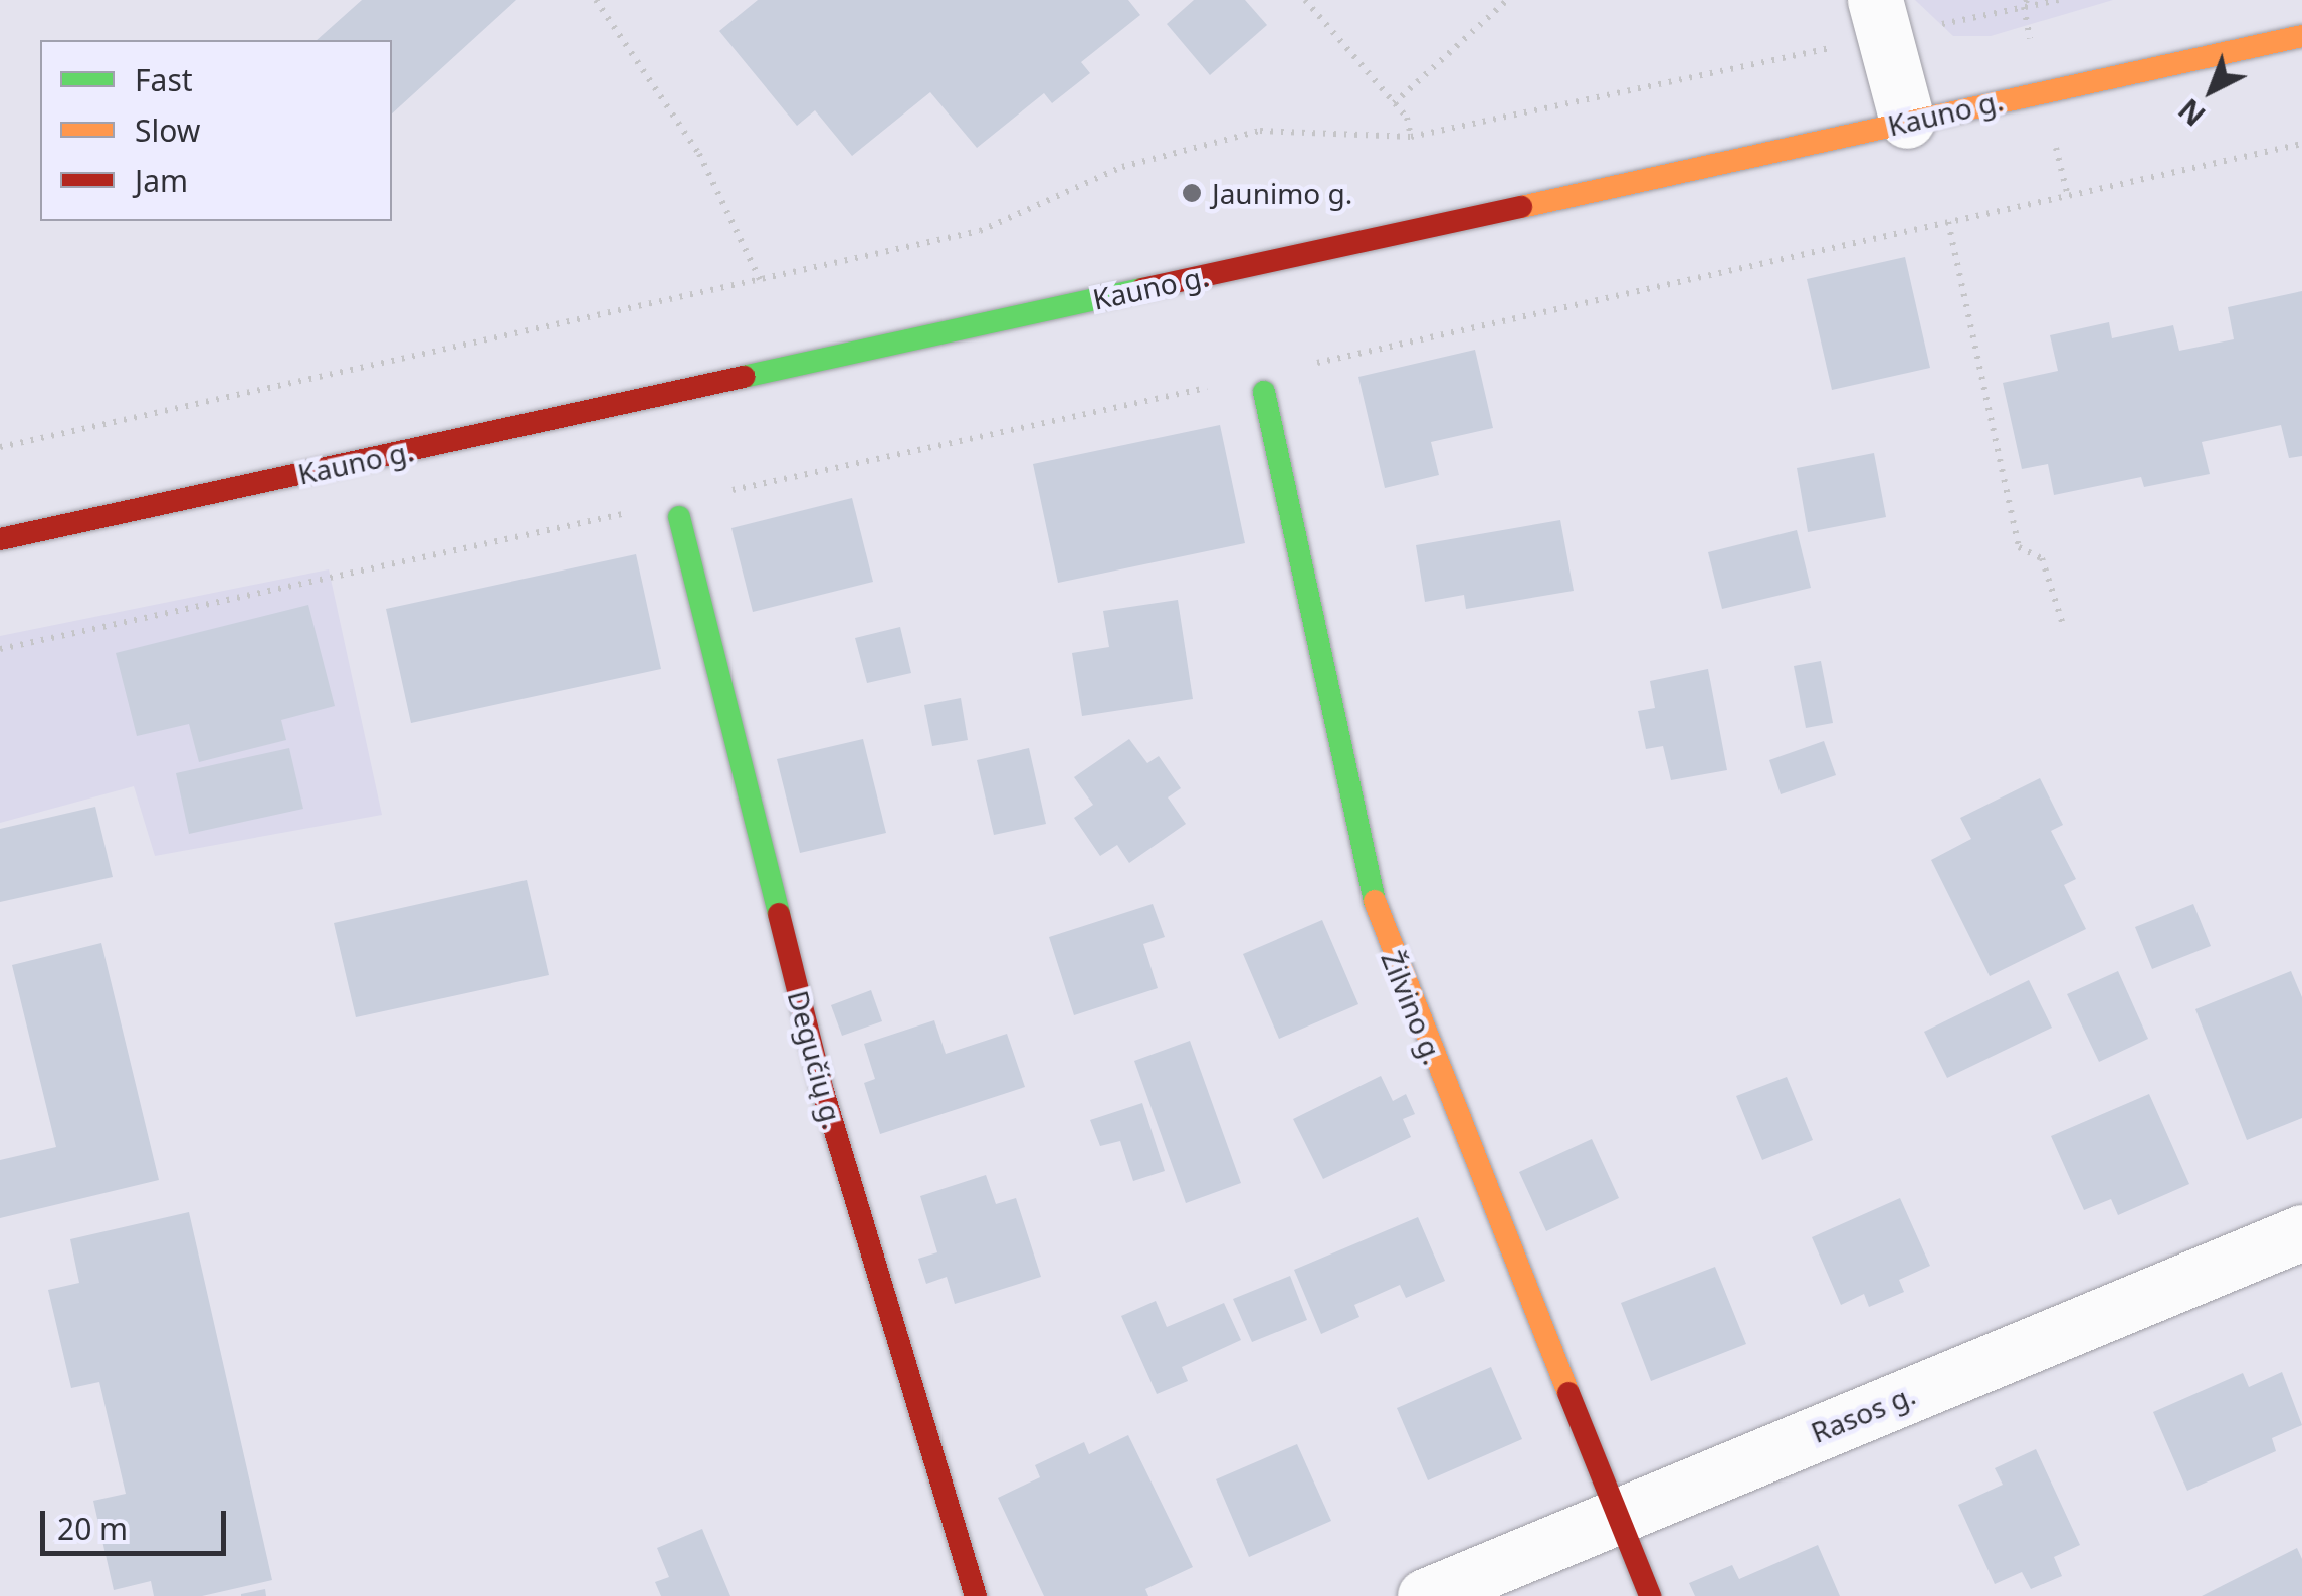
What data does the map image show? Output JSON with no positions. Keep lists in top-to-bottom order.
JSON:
{
  "streets": {
    "street": [
      "Kauno g.",
      "Žilvino g.",
      "Degučių g.",
      "Rasos g."
    ]
  },
  "crossings": [
    ["Žilvino g.", "Rasos g."]
  ],
  "places": ["Jaunimo g."],
  "legend": ["Fast", "Slow", "Jam"],
  "scale_bar": "20 m",
  "north": "bottom left"
}
